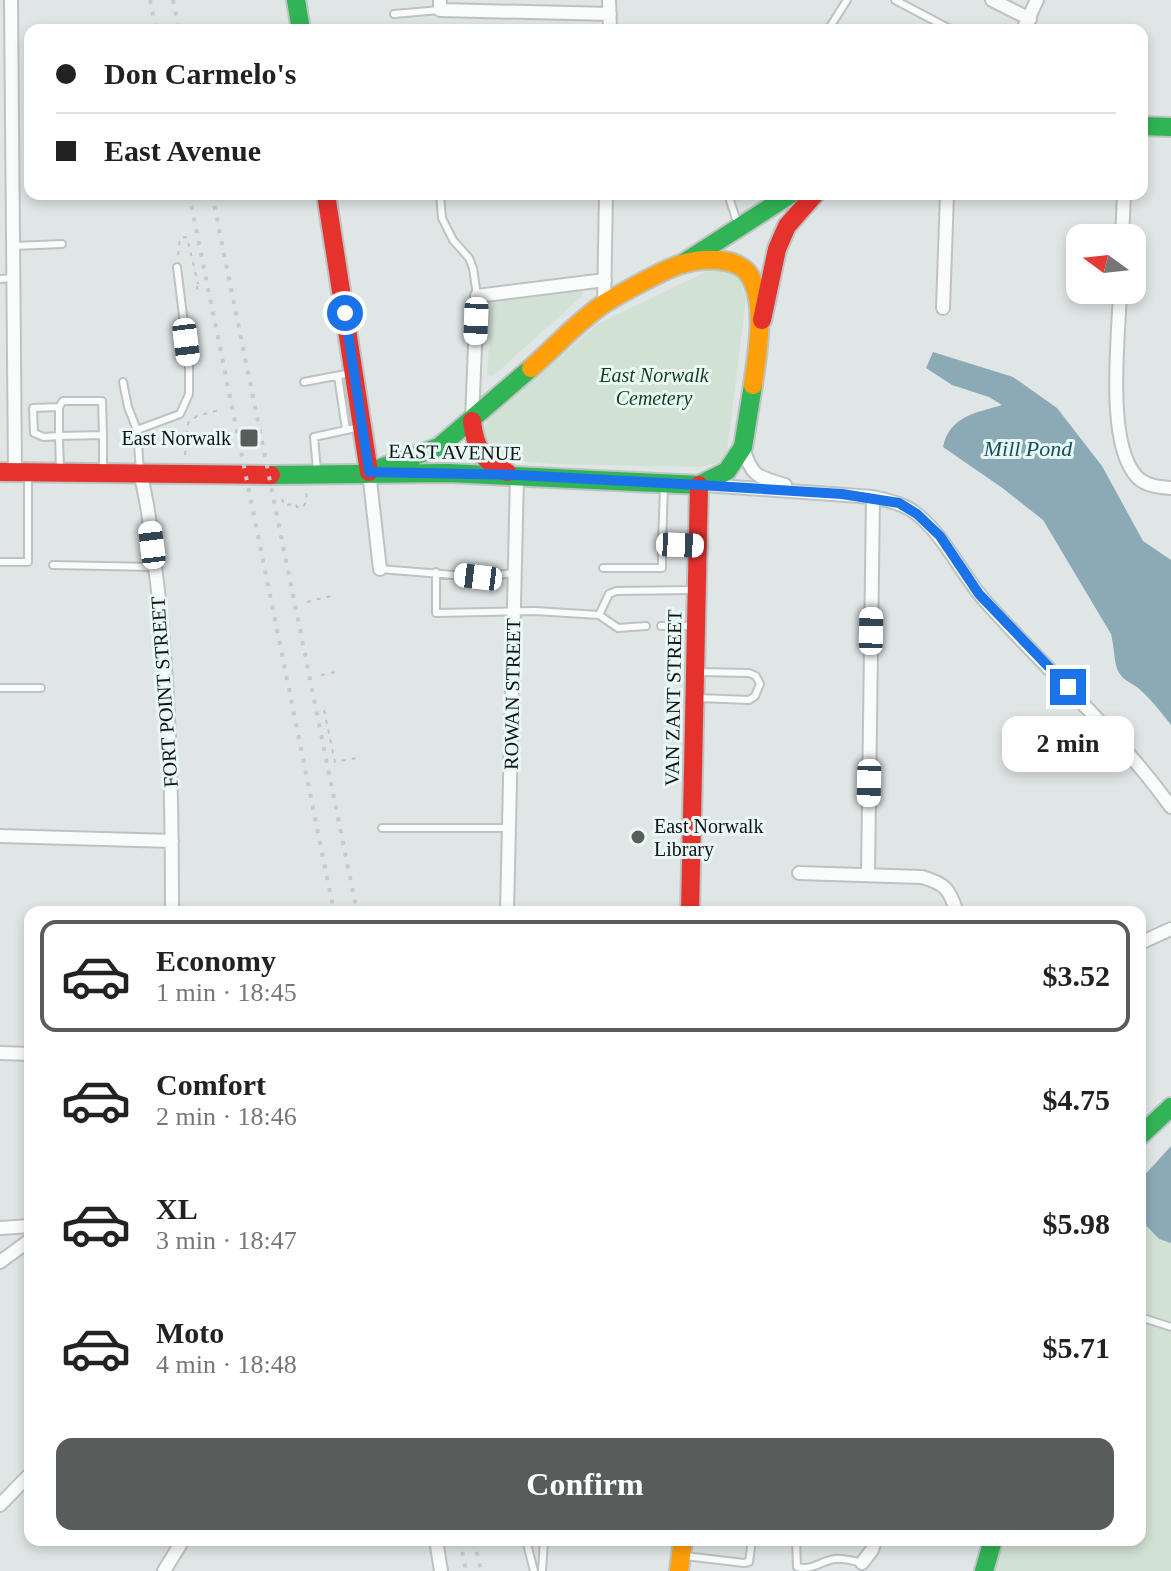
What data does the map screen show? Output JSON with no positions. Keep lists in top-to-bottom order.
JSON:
{
  "streets": {
    "main road": ["EAST AVENUE", "VAN ZANT STREET"],
    "street": ["FORT POINT STREET", "ROWAN STREET"]
  },
  "crossings": [
    ["EAST AVENUE", "FORT POINT STREET"],
    ["EAST AVENUE", "ROWAN STREET"],
    ["EAST AVENUE", "VAN ZANT STREET"]
  ],
  "water": ["Mill Pond"],
  "parks": ["East Norwalk Cemetery"],
  "places": {
    "transit": ["East Norwalk"],
    "other": ["East Norwalk Library"]
  },
  "north": "left",
  "page": {
    "banner": ["Don Carmelo's", "East Avenue"],
    "bubble": "2 min",
    "list": [
      {
        "name": "Economy",
        "note": "1 min · 18:45",
        "value": "$3.52"
      },
      {
        "name": "Comfort",
        "note": "2 min · 18:46",
        "value": "$4.75"
      },
      {
        "name": "XL",
        "note": "3 min · 18:47",
        "value": "$5.98"
      },
      {
        "name": "Moto",
        "note": "4 min · 18:48",
        "value": "$5.71"
      }
    ],
    "buttons": "Confirm"
  }
}
